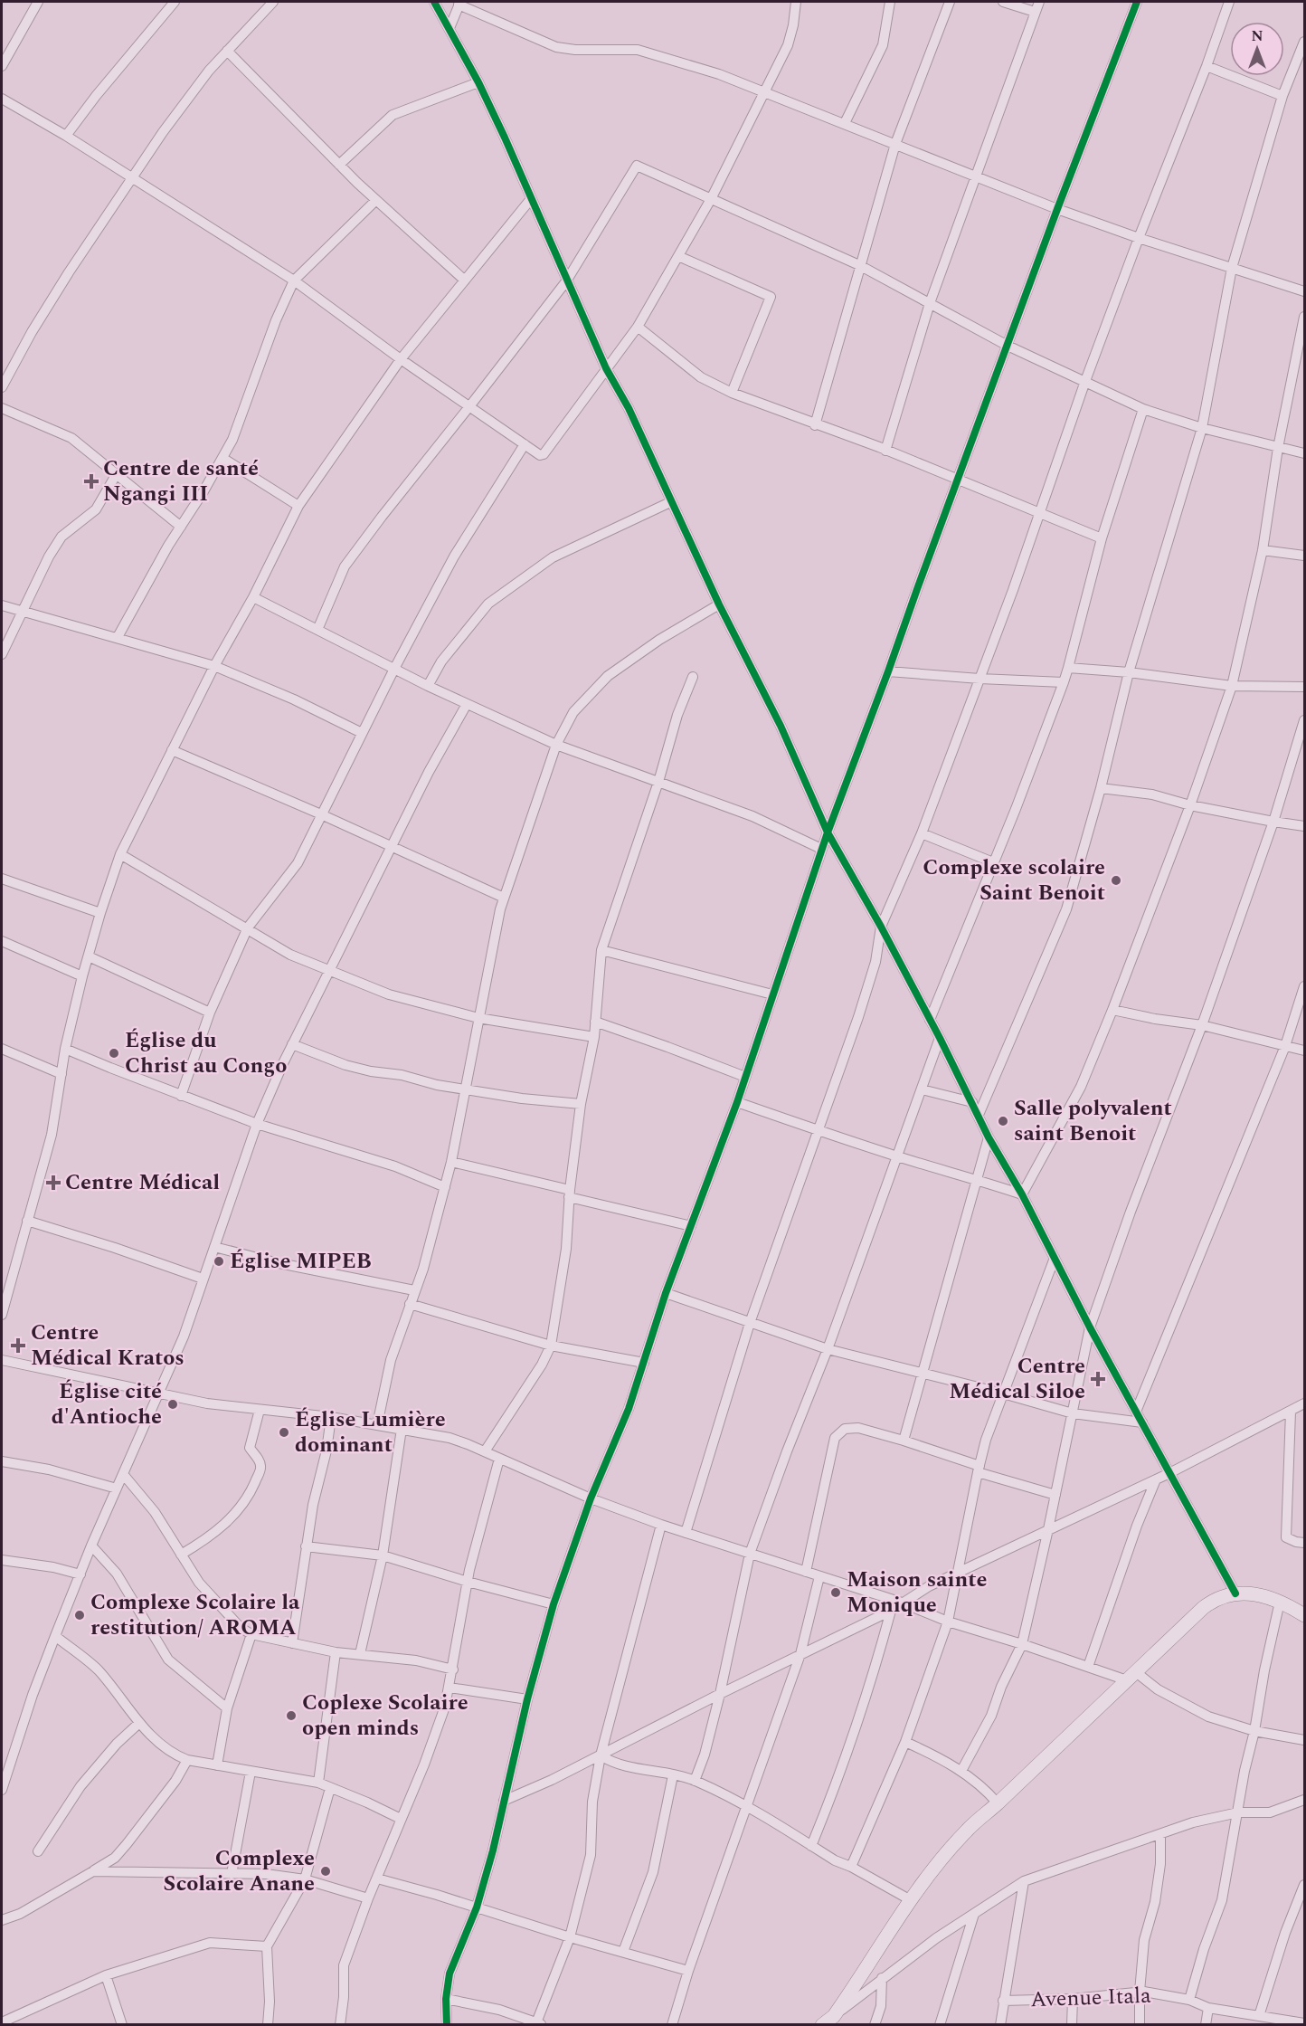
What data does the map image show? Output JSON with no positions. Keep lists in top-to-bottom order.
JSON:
{
  "streets": {
    "street": ["Avenue Itala"]
  },
  "places": {
    "health": [
      "Centre de santé Ngangi III",
      "Centre Médical",
      "Centre Médical Kratos",
      "Centre Médical Siloe"
    ],
    "other": [
      "Complexe scolaire Saint Benoit",
      "Église du Christ au Congo",
      "Salle polyvalent saint Benoit",
      "Église MIPEB",
      "Église cité d'Antioche",
      "Église Lumière dominant",
      "Maison sainte Monique",
      "Complexe Scolaire la restitution/ AROMA",
      "Coplexe Scolaire open minds",
      "Complexe Scolaire Anane"
    ]
  },
  "north": "top"
}
